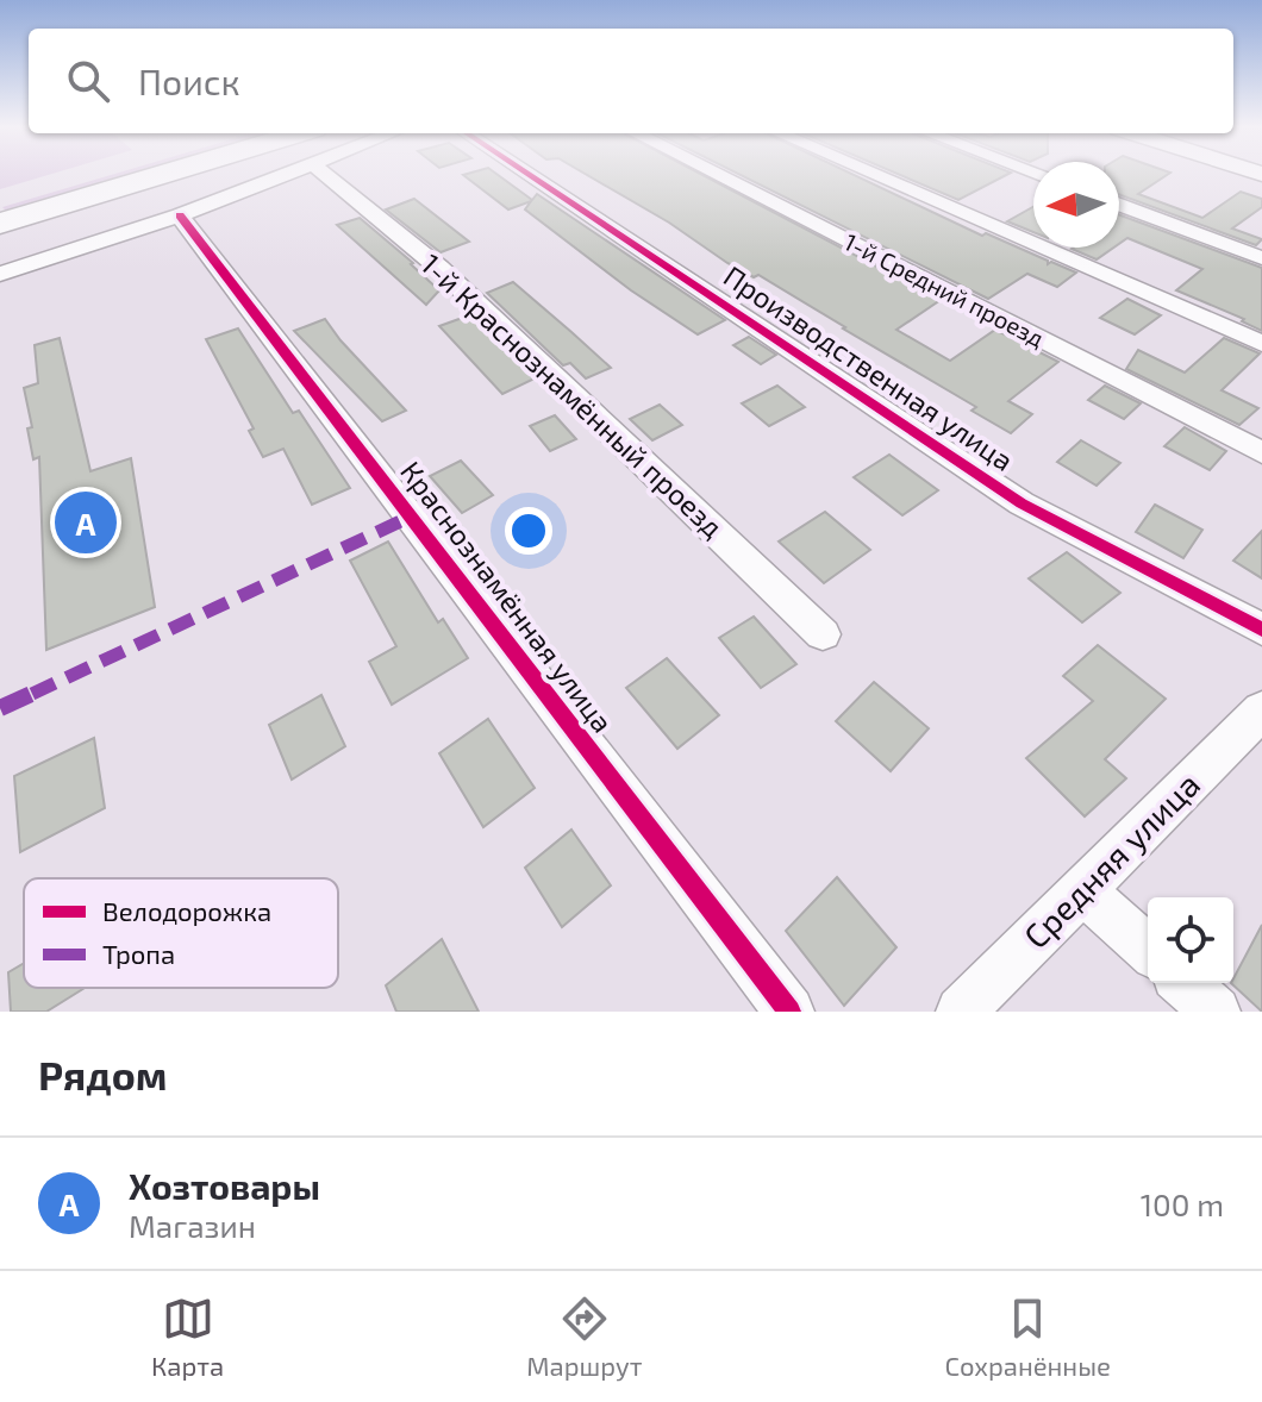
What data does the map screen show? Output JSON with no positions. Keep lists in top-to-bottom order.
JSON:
{
  "streets": {
    "street": [
      "1-й Средний проезд",
      "Производственная улица",
      "1-й Краснознамённый проезд",
      "Краснознамённая улица",
      "Средняя улица"
    ]
  },
  "legend": ["Велодорожка", "Тропа"],
  "north": "left",
  "page": {
    "search": "Поиск",
    "pins": "A",
    "heading": "Рядом",
    "list": [
      {
        "mark": "A",
        "name": "Хозтовары",
        "note": "Магазин",
        "value": "100 m"
      }
    ],
    "nav": ["Карта", "Маршрут", "Сохранённые"]
  }
}
